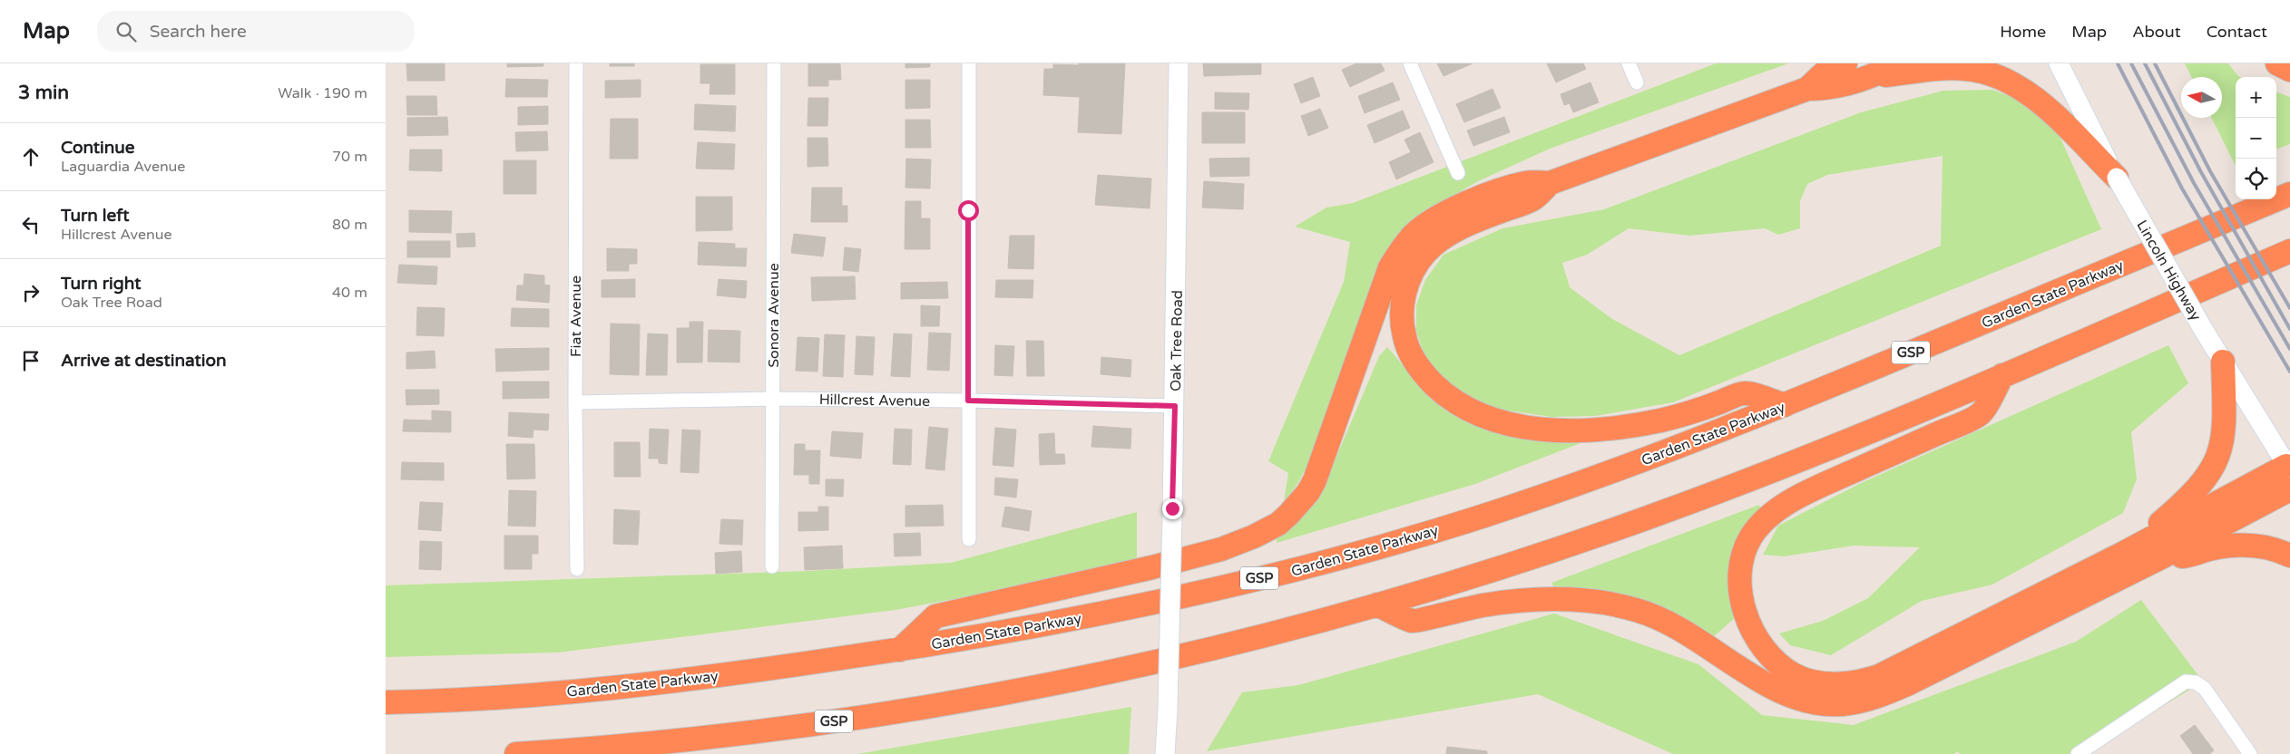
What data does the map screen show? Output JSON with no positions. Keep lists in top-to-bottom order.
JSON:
{
  "streets": {
    "highway": ["Garden State Parkway", "GSP"],
    "street": [
      "Lincoln Highway",
      "Sonora Avenue",
      "Fiat Avenue",
      "Oak Tree Road",
      "Hillcrest Avenue"
    ]
  },
  "crossings": [
    ["Sonora Avenue", "Hillcrest Avenue"],
    ["Fiat Avenue", "Hillcrest Avenue"],
    ["Oak Tree Road", "Hillcrest Avenue"]
  ],
  "north": "left",
  "page": {
    "header": "Map",
    "search": "Search here",
    "nav": [
      "Home",
      "Map",
      "About",
      "Contact"
    ],
    "heading": ["3 min", "Walk · 190 m"],
    "map_buttons": ["+", "−"],
    "list": [
      ["Continue", "Laguardia Avenue", "70 m"],
      ["Turn left", "Hillcrest Avenue", "80 m"],
      ["Turn right", "Oak Tree Road", "40 m"],
      "Arrive at destination"
    ]
  }
}
